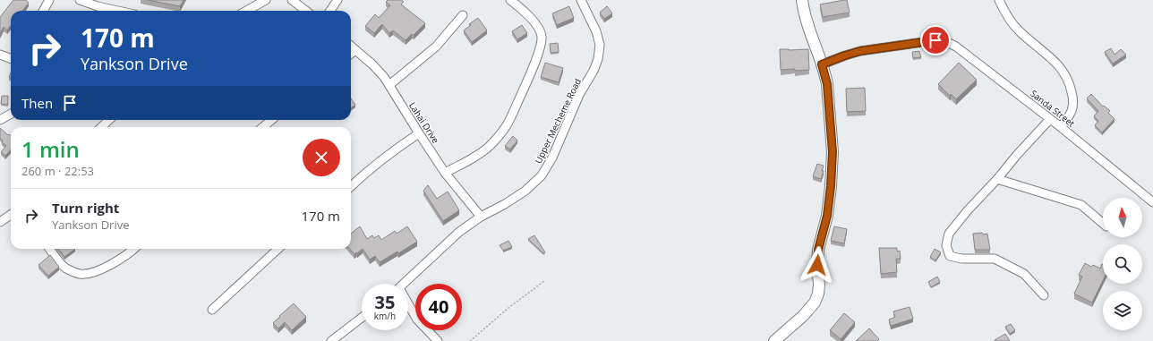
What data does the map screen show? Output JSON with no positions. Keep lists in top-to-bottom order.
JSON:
{
  "streets": {
    "street": ["Sanda Street", "Upper Mecheme Road", "Lahai Drive"]
  },
  "crossings": [
    ["Upper Mecheme Road", "Lahai Drive"]
  ],
  "north": "top",
  "page": {
    "turn": ["170 m", "Yankson Drive"],
    "then": "Then",
    "heading": ["1 min", "260 m · 22:53"],
    "list": [
      {
        "name": "Turn right",
        "note": "Yankson Drive",
        "value": "170 m"
      }
    ],
    "speed": "35 km/h",
    "limit": "40"
  }
}
